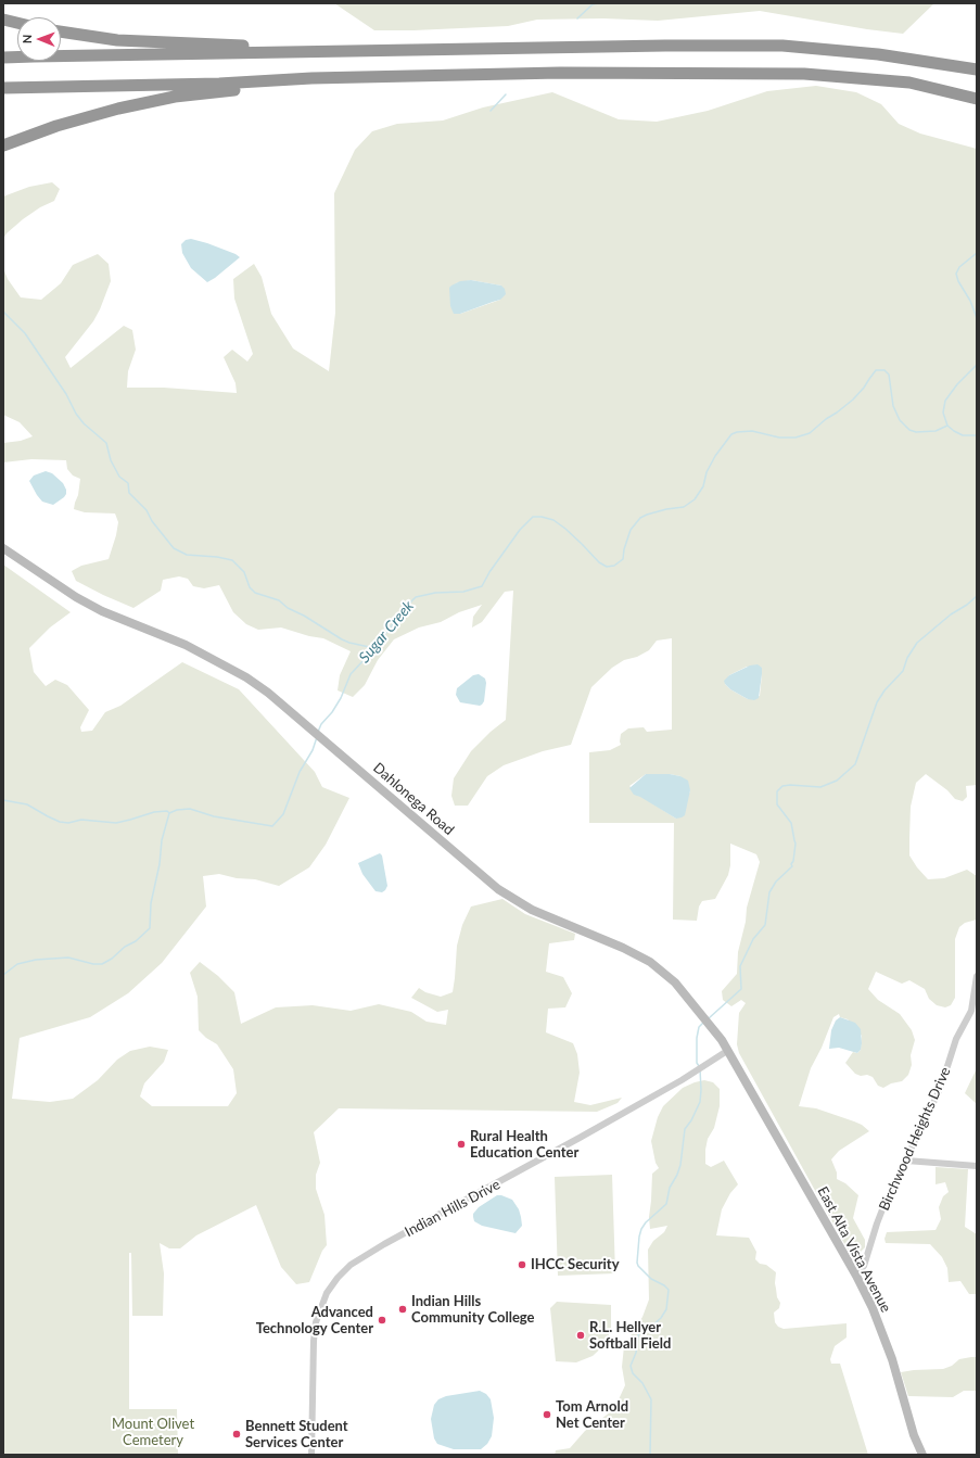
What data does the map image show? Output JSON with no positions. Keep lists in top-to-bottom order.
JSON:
{
  "streets": {
    "main road": ["Dahlonega Road", "East Alta Vista Avenue"],
    "street": ["Birchwood Heights Drive", "Indian Hills Drive"]
  },
  "crossings": [
    ["Dahlonega Road", "Indian Hills Drive"],
    ["Dahlonega Road", "East Alta Vista Avenue"],
    ["Birchwood Heights Drive", "East Alta Vista Avenue"]
  ],
  "water": ["Sugar Creek"],
  "parks": ["Mount Olivet Cemetery"],
  "places": [
    "Rural Health Education Center",
    "IHCC Security",
    "Indian Hills Community College",
    "Advanced Technology Center",
    "R.L. Hellyer Softball Field",
    "Tom Arnold Net Center",
    "Bennett Student Services Center"
  ],
  "north": "left"
}
